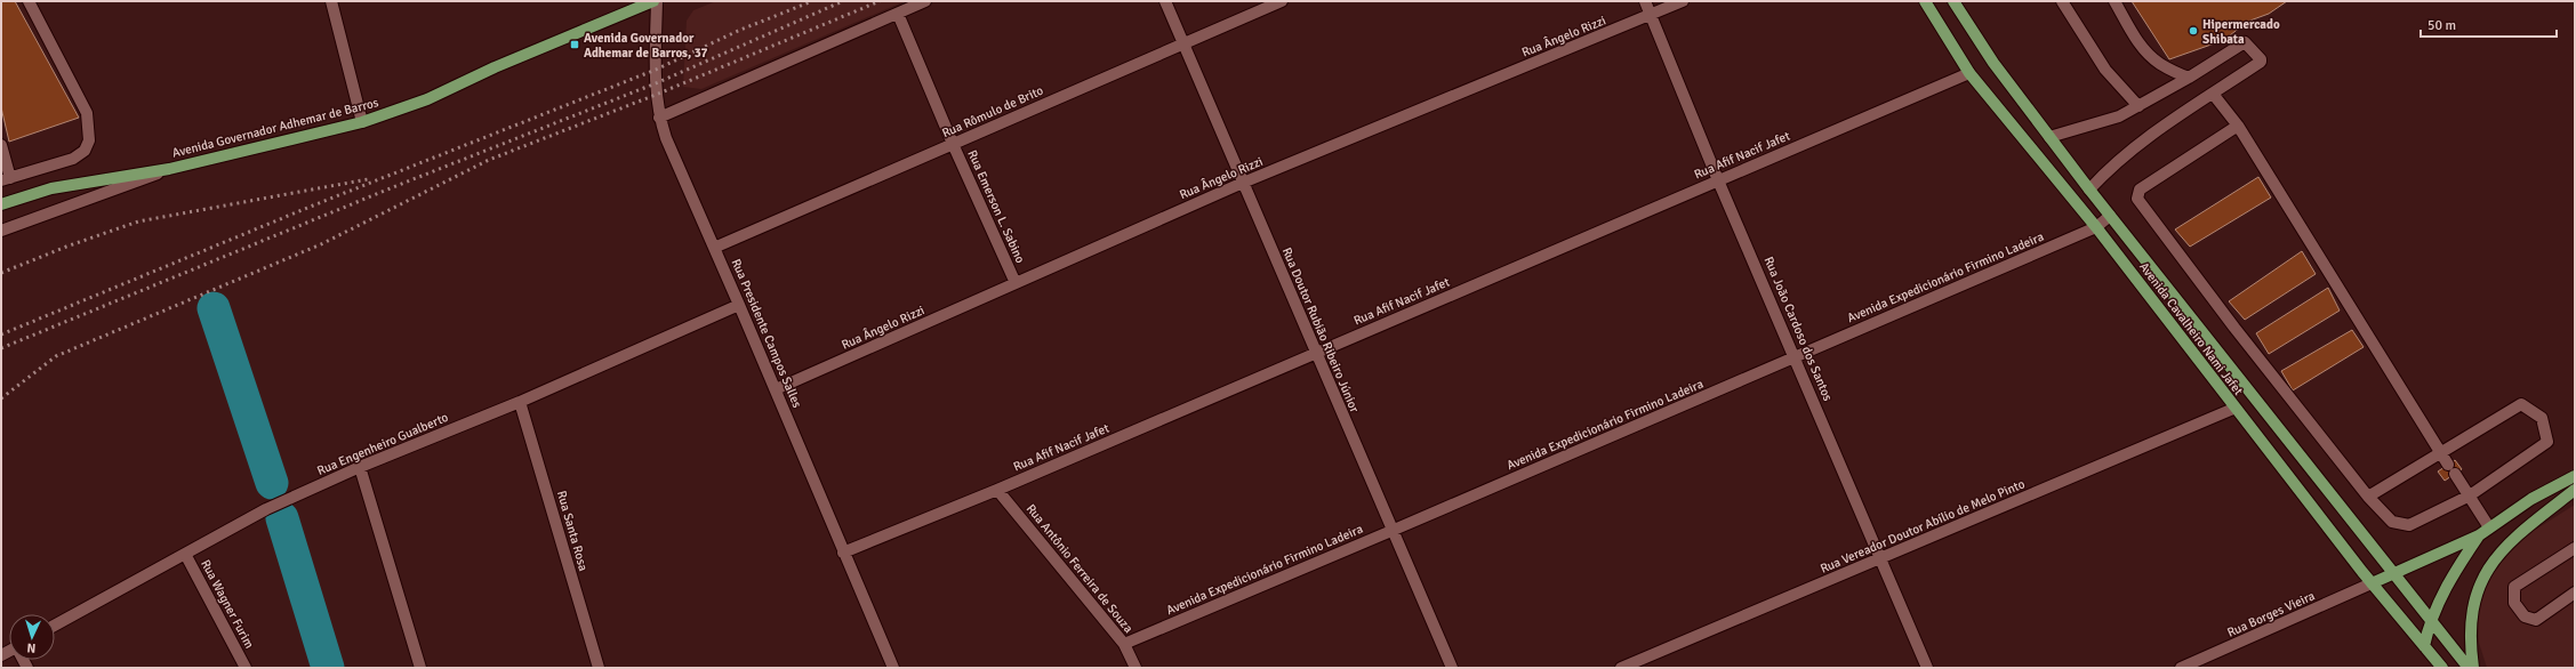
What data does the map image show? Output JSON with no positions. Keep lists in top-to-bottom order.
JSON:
{
  "streets": {
    "main road": ["Avenida Governador Adhemar de Barros", "Avenida Cavalheiro Nami Jafet"],
    "street": [
      "Rua Ângelo Rizzi",
      "Rua Rômulo de Brito",
      "Rua Afif Nacif Jafet",
      "Rua Emerson L. Sabino",
      "Avenida Expedicionário Firmino Ladeira",
      "Rua João Cardoso dos Santos",
      "Rua Doutor Rubião Ribeiro Júnior",
      "Rua Presidente Campos Salles",
      "Rua Engenheiro Gualberto",
      "Rua Vereador Doutor Abílio de Melo Pinto",
      "Rua Santa Rosa",
      "Rua Antônio Ferreira de Souza",
      "Rua Wagner Furim",
      "Rua Borges Vieira"
    ]
  },
  "crossings": [
    ["Rua Ângelo Rizzi", "Rua Emerson L. Sabino"],
    ["Rua Ângelo Rizzi", "Rua João Cardoso dos Santos"],
    ["Rua Ângelo Rizzi", "Rua Doutor Rubião Ribeiro Júnior"],
    ["Rua Ângelo Rizzi", "Rua Presidente Campos Salles"],
    ["Rua Rômulo de Brito", "Rua Emerson L. Sabino"],
    ["Rua Rômulo de Brito", "Rua Doutor Rubião Ribeiro Júnior"],
    ["Rua Rômulo de Brito", "Rua Presidente Campos Salles"],
    ["Rua Afif Nacif Jafet", "Rua João Cardoso dos Santos"],
    ["Rua Afif Nacif Jafet", "Avenida Cavalheiro Nami Jafet"],
    ["Rua Afif Nacif Jafet", "Rua Doutor Rubião Ribeiro Júnior"],
    ["Rua Afif Nacif Jafet", "Rua Presidente Campos Salles"],
    ["Rua Afif Nacif Jafet", "Rua Antônio Ferreira de Souza"],
    ["Avenida Expedicionário Firmino Ladeira", "Rua João Cardoso dos Santos"],
    ["Avenida Expedicionário Firmino Ladeira", "Avenida Cavalheiro Nami Jafet"],
    ["Avenida Expedicionário Firmino Ladeira", "Rua Doutor Rubião Ribeiro Júnior"],
    ["Avenida Expedicionário Firmino Ladeira", "Rua Antônio Ferreira de Souza"],
    ["Rua João Cardoso dos Santos", "Rua Vereador Doutor Abílio de Melo Pinto"],
    ["Avenida Cavalheiro Nami Jafet", "Rua Vereador Doutor Abílio de Melo Pinto"],
    ["Avenida Cavalheiro Nami Jafet", "Rua Borges Vieira"],
    ["Rua Presidente Campos Salles", "Rua Engenheiro Gualberto"],
    ["Rua Engenheiro Gualberto", "Rua Santa Rosa"],
    ["Rua Engenheiro Gualberto", "Rua Wagner Furim"]
  ],
  "places": {
    "other": ["Hipermercado Shibata"],
    "transit": ["Avenida Governador Adhemar de Barros, 37"]
  },
  "scale_bar": "50 m",
  "north": "bottom"
}
